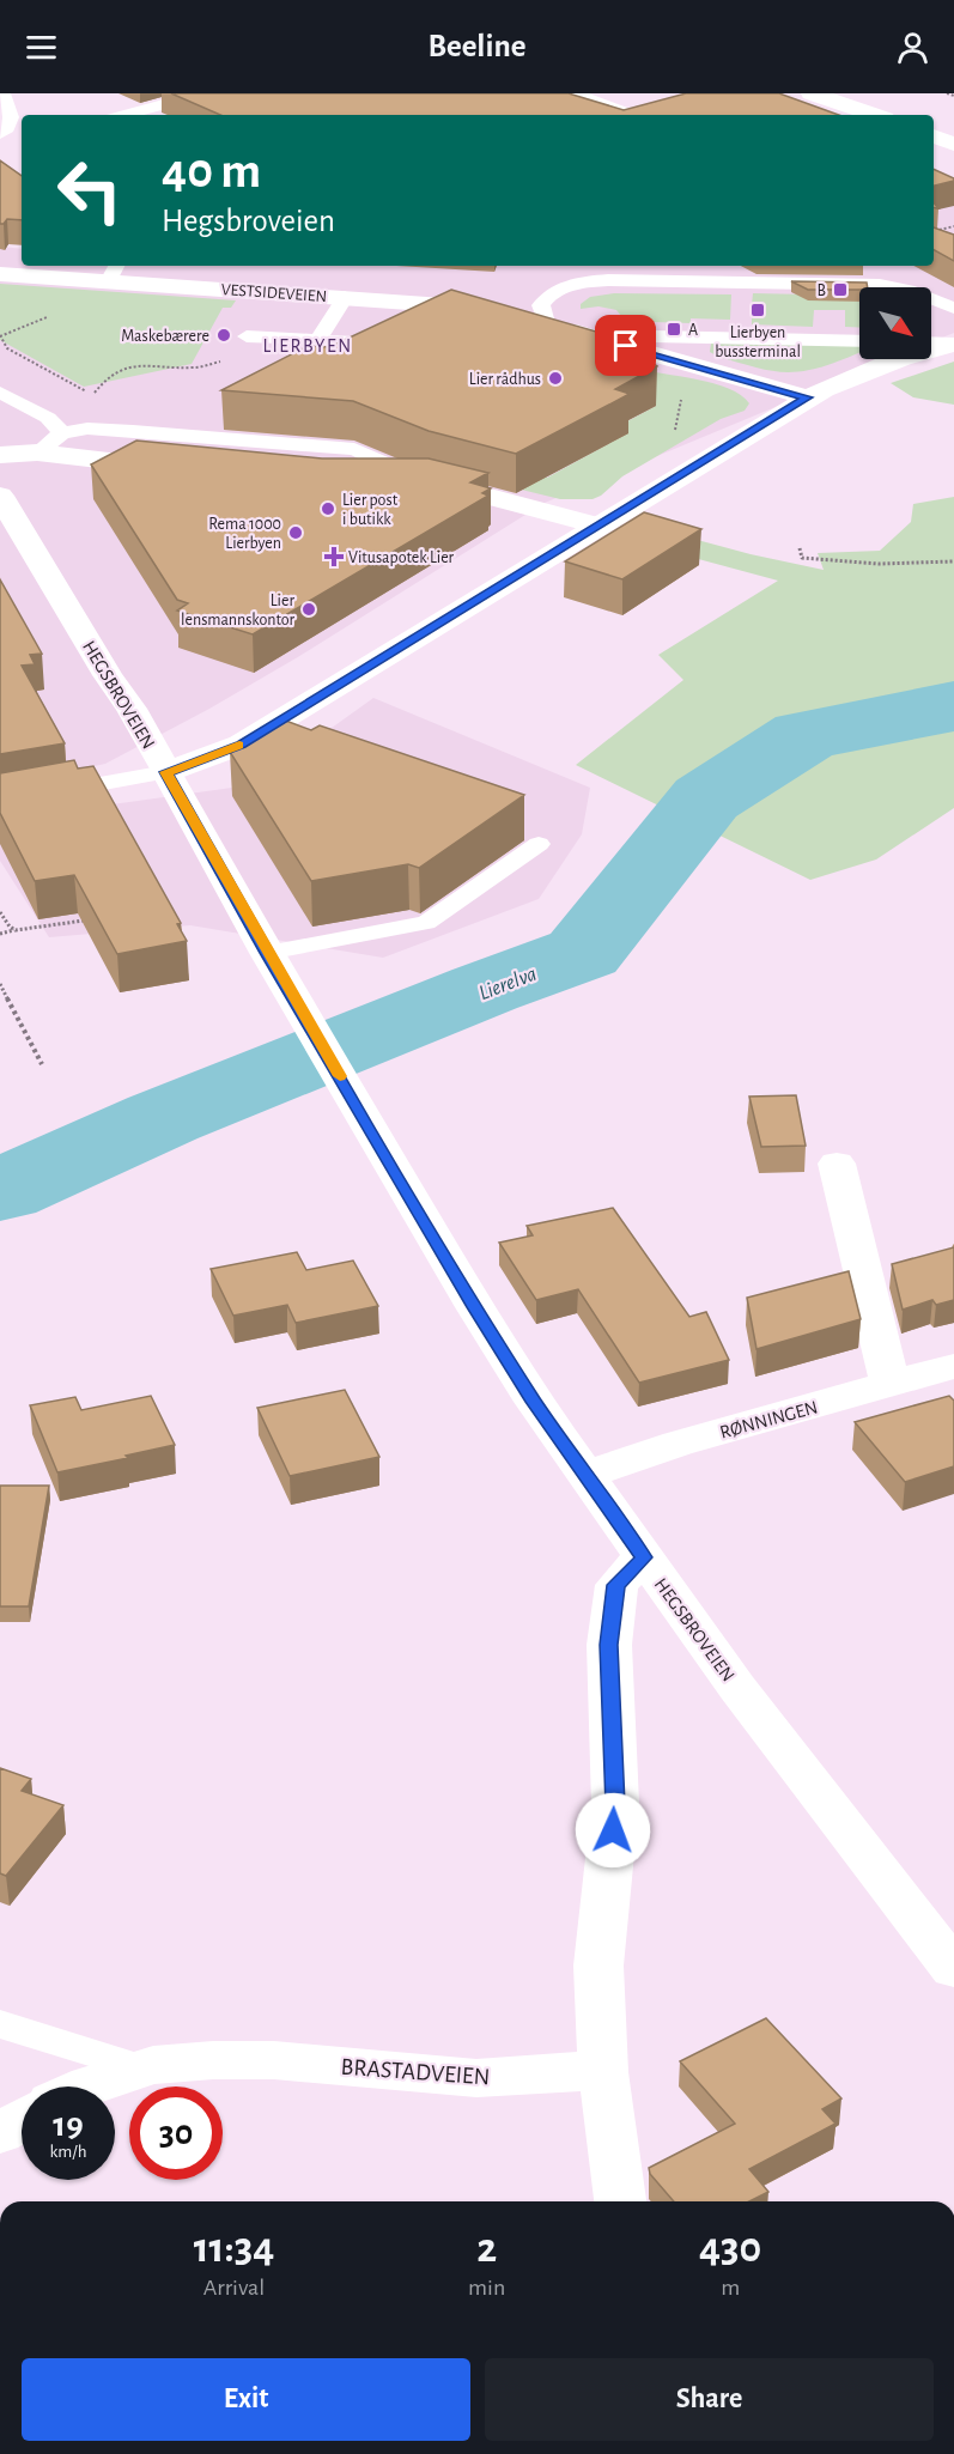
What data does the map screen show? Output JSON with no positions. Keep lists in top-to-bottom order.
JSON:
{
  "streets": {
    "street": [
      "VESTSIDEVEIEN",
      "HEGSBROVEIEN",
      "RØNNINGEN",
      "BRASTADVEIEN"
    ]
  },
  "crossings": [
    ["HEGSBROVEIEN", "RØNNINGEN"]
  ],
  "districts": ["LIERBYEN"],
  "water": ["Lierelva"],
  "places": {
    "transit": ["B", "Lierbyen bussterminal", "A"],
    "other": [
      "Maskebærere",
      "Lier rådhus",
      "Lier post i butikk",
      "Rema 1000 Lierbyen",
      "Lier lensmannskontor"
    ],
    "health": ["Vitusapotek Lier"]
  },
  "north": "bottom right",
  "page": {
    "header": "Beeline",
    "turn": ["40 m", "Hegsbroveien"],
    "speed": "19 km/h",
    "limit": "30",
    "eta": [
      "11:34",
      "Arrival",
      "2",
      "min",
      "430",
      "m"
    ],
    "buttons": ["Exit", "Share"]
  }
}
